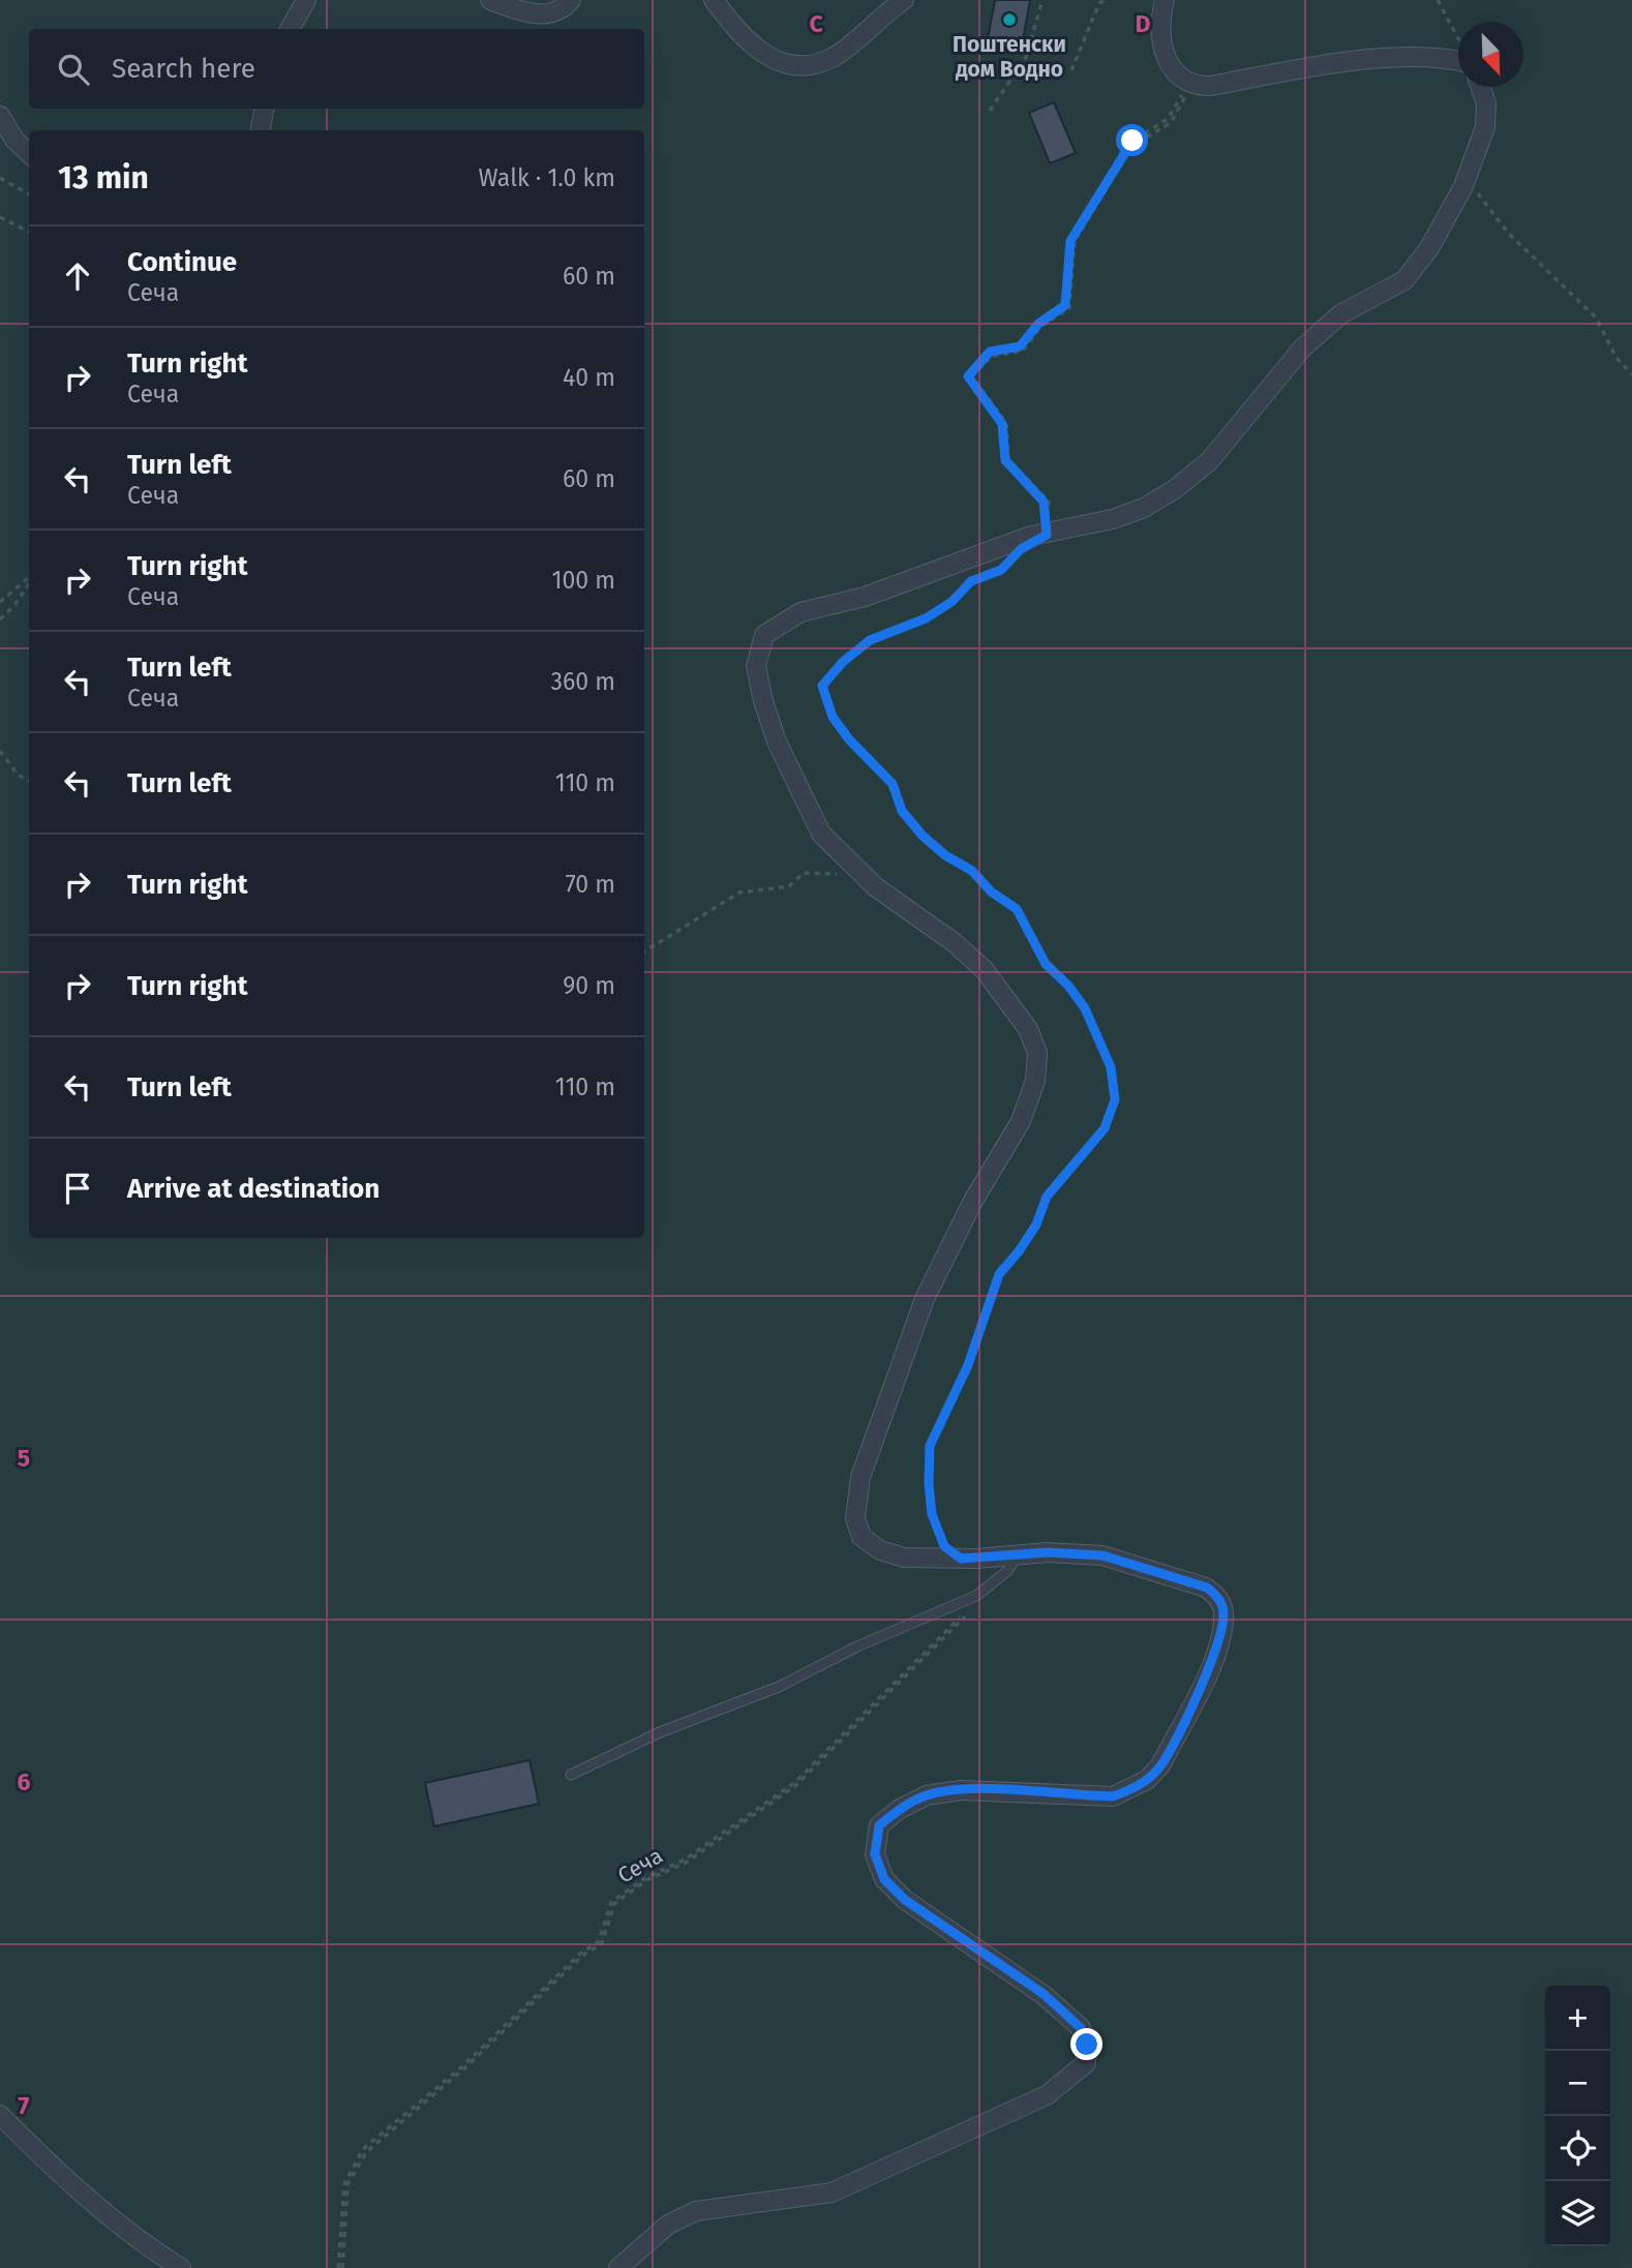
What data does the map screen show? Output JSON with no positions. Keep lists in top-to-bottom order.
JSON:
{
  "streets": {
    "path": ["Сеча"]
  },
  "places": ["Поштенски дом Водно"],
  "north": "bottom right",
  "page": {
    "search": "Search here",
    "heading": ["13 min", "Walk · 1.0 km"],
    "list": [
      ["Continue", "Сеча", "60 m"],
      ["Turn right", "Сеча", "40 m"],
      ["Turn left", "Сеча", "60 m"],
      ["Turn right", "Сеча", "100 m"],
      ["Turn left", "Сеча", "360 m"],
      ["Turn left", "110 m"],
      ["Turn right", "70 m"],
      ["Turn right", "90 m"],
      ["Turn left", "110 m"],
      "Arrive at destination"
    ],
    "map_buttons": ["+", "−"]
  },
  "grid": {
    "columns": ["C", "D"],
    "rows": ["5", "6", "7"]
  }
}
